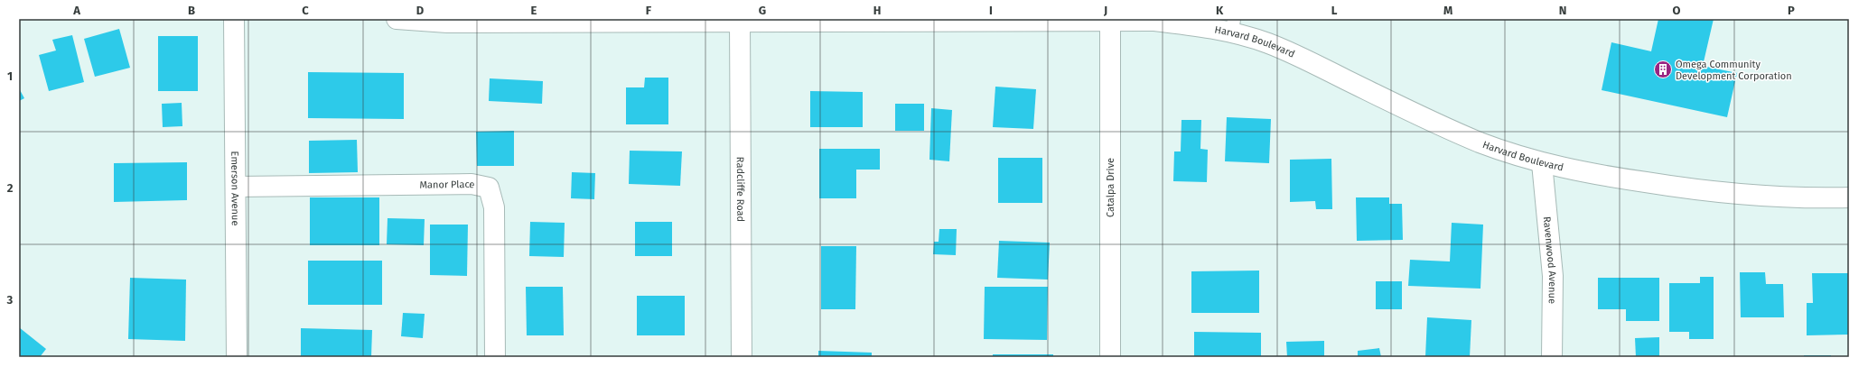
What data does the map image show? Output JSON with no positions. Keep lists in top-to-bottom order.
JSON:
{
  "streets": {
    "street": [
      "Harvard Boulevard",
      "Manor Place",
      "Emerson Avenue",
      "Catalpa Drive",
      "Radcliffe Road",
      "Ravenwood Avenue"
    ]
  },
  "crossings": [
    ["Harvard Boulevard", "Catalpa Drive"],
    ["Harvard Boulevard", "Radcliffe Road"],
    ["Harvard Boulevard", "Ravenwood Avenue"],
    ["Manor Place", "Emerson Avenue"]
  ],
  "places": {
    "building": ["Omega Community Development Corporation"]
  },
  "grid": {
    "columns": [
      "A",
      "B",
      "C",
      "D",
      "E",
      "F",
      "G",
      "H",
      "I",
      "J",
      "K",
      "L",
      "M",
      "N",
      "O",
      "P"
    ],
    "rows": ["1", "2", "3"]
  }
}
